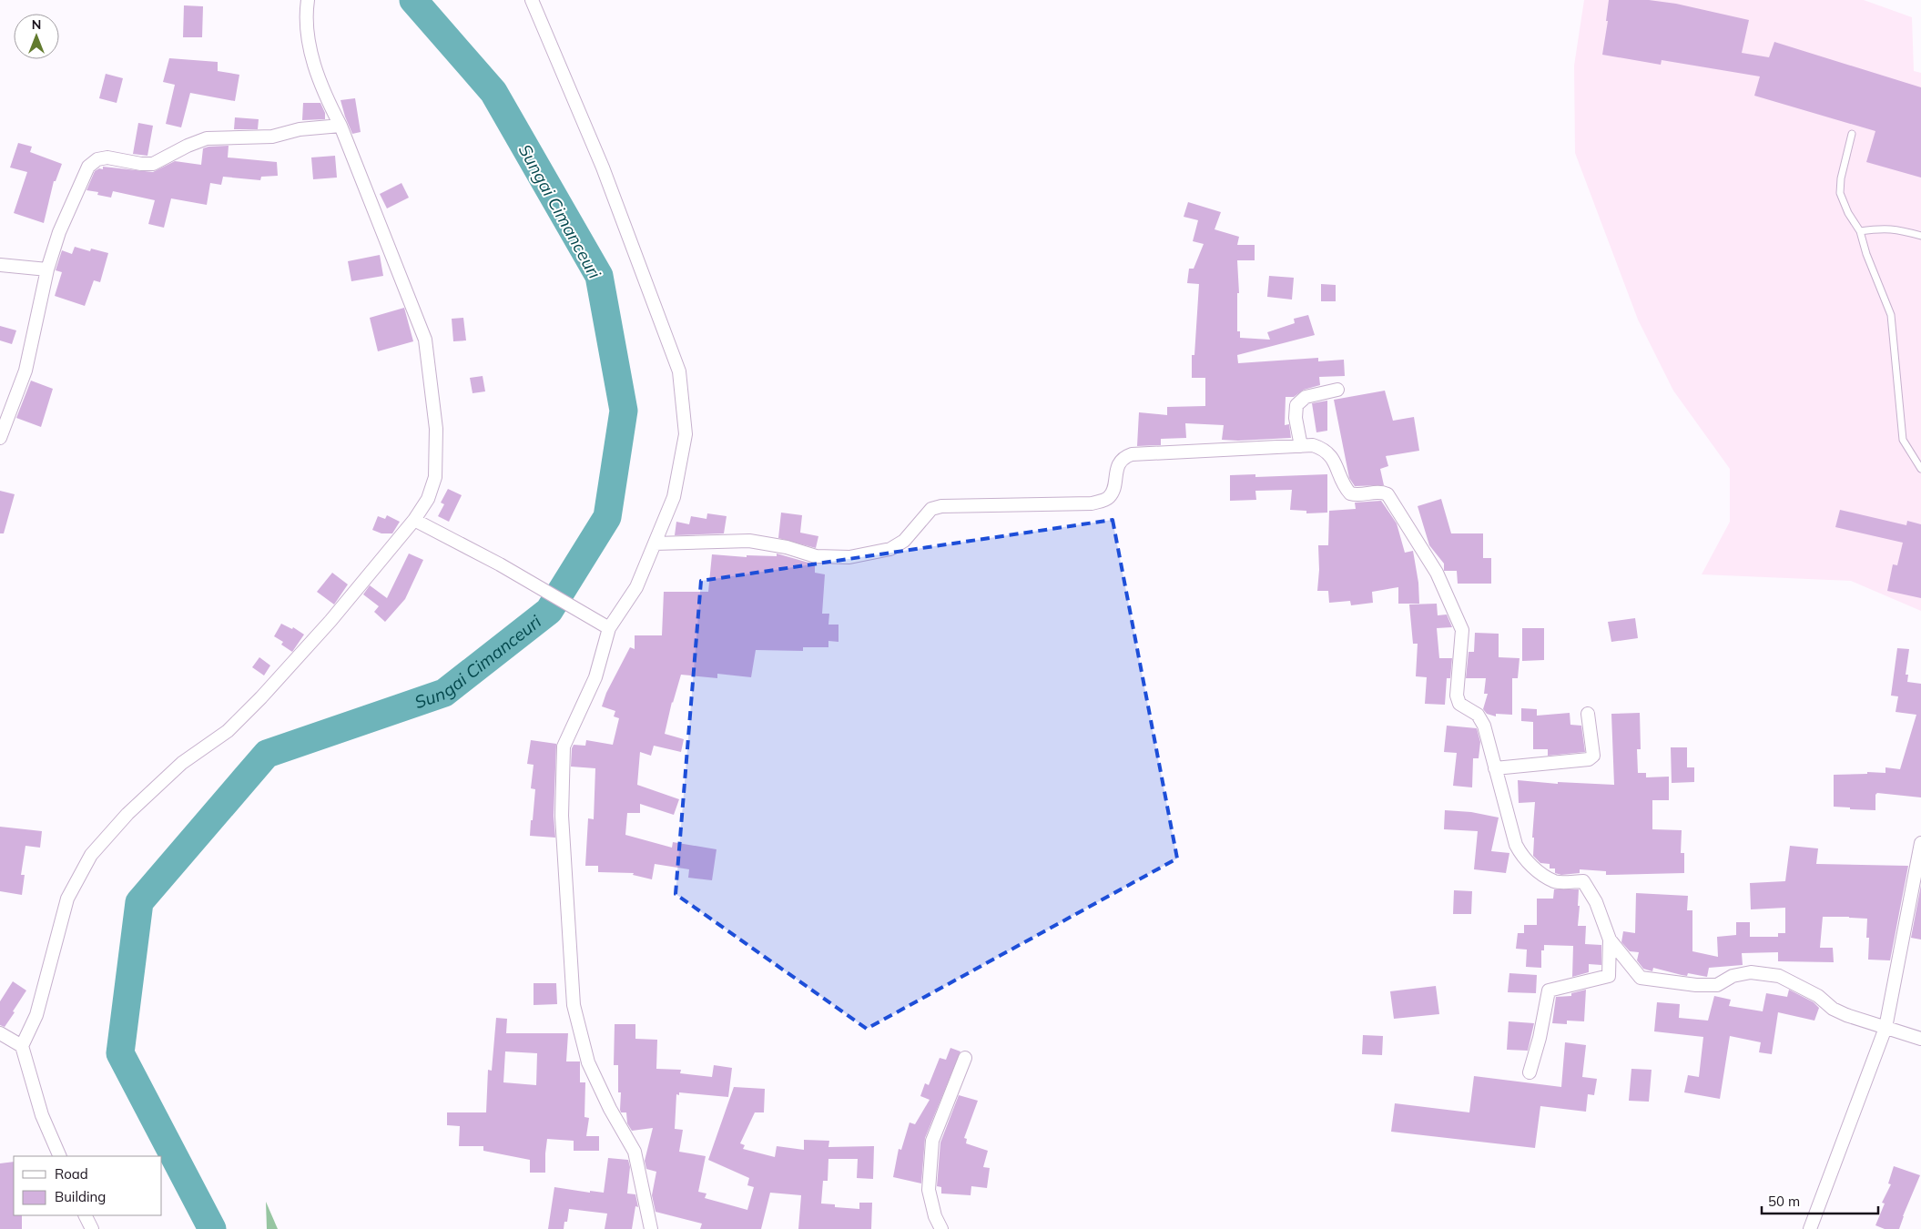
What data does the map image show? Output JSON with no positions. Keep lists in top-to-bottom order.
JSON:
{
  "water": ["Sungai Cimanceuri"],
  "legend": ["Road", "Building"],
  "scale_bar": "50 m",
  "north": "top"
}
